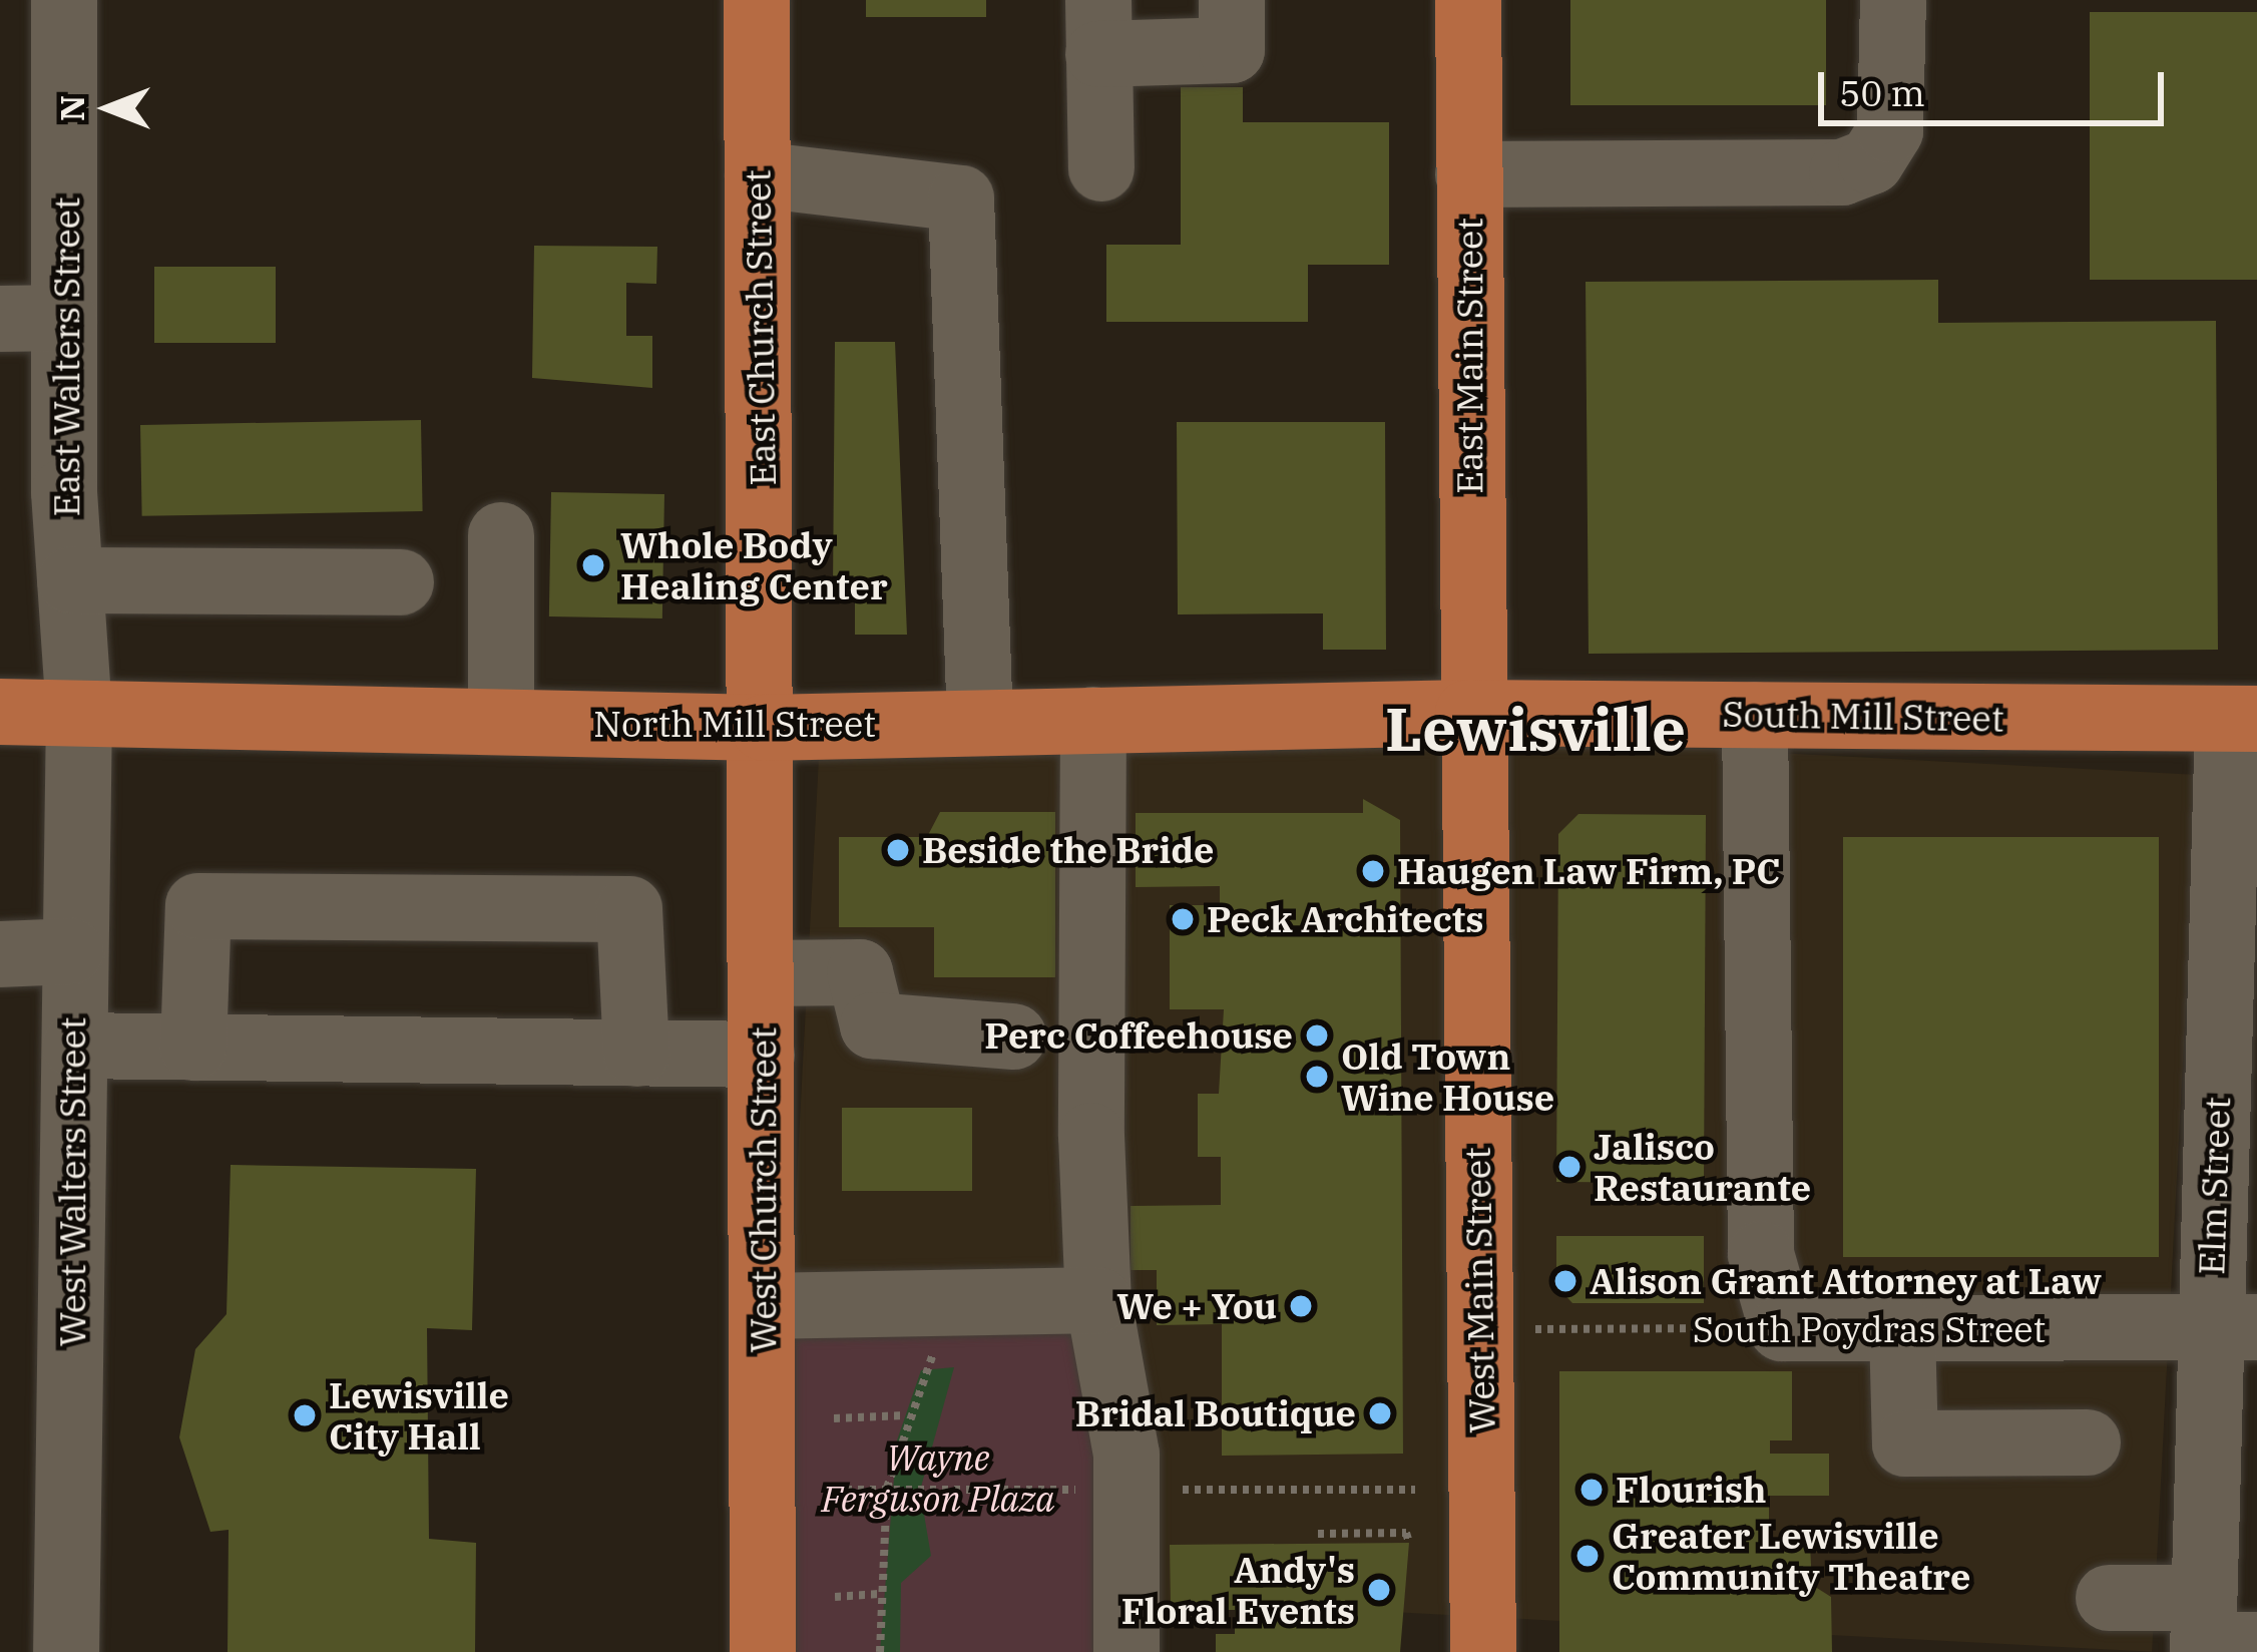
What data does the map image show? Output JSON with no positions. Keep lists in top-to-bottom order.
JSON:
{
  "streets": {
    "main road": [
      "East Church Street",
      "East Main Street",
      "South Mill Street",
      "North Mill Street",
      "West Church Street",
      "West Main Street"
    ],
    "street": [
      "East Walters Street",
      "West Walters Street",
      "Elm Street",
      "South Poydras Street"
    ]
  },
  "crossings": [
    ["East Church Street", "North Mill Street"],
    ["East Church Street", "West Church Street"],
    ["East Main Street", "South Mill Street"],
    ["East Main Street", "North Mill Street"],
    ["East Main Street", "West Main Street"],
    ["East Walters Street", "North Mill Street"],
    ["East Walters Street", "West Walters Street"],
    ["South Mill Street", "North Mill Street"],
    ["South Mill Street", "Elm Street"],
    ["South Mill Street", "West Main Street"],
    ["North Mill Street", "West Walters Street"],
    ["North Mill Street", "West Church Street"],
    ["North Mill Street", "West Main Street"],
    ["Elm Street", "South Poydras Street"]
  ],
  "districts": ["Lewisville"],
  "parks": ["Wayne Ferguson Plaza"],
  "places": [
    "Whole Body Healing Center",
    "Beside the Bride",
    "Haugen Law Firm, PC",
    "Peck Architects",
    "Perc Coffeehouse",
    "Old Town Wine House",
    "Jalisco Restaurante",
    "Alison Grant Attorney at Law",
    "We + You",
    "Bridal Boutique",
    "Lewisville City Hall",
    "Flourish",
    "Greater Lewisville Community Theatre",
    "Andy's Floral Events"
  ],
  "scale_bar": "50 m",
  "north": "left"
}
